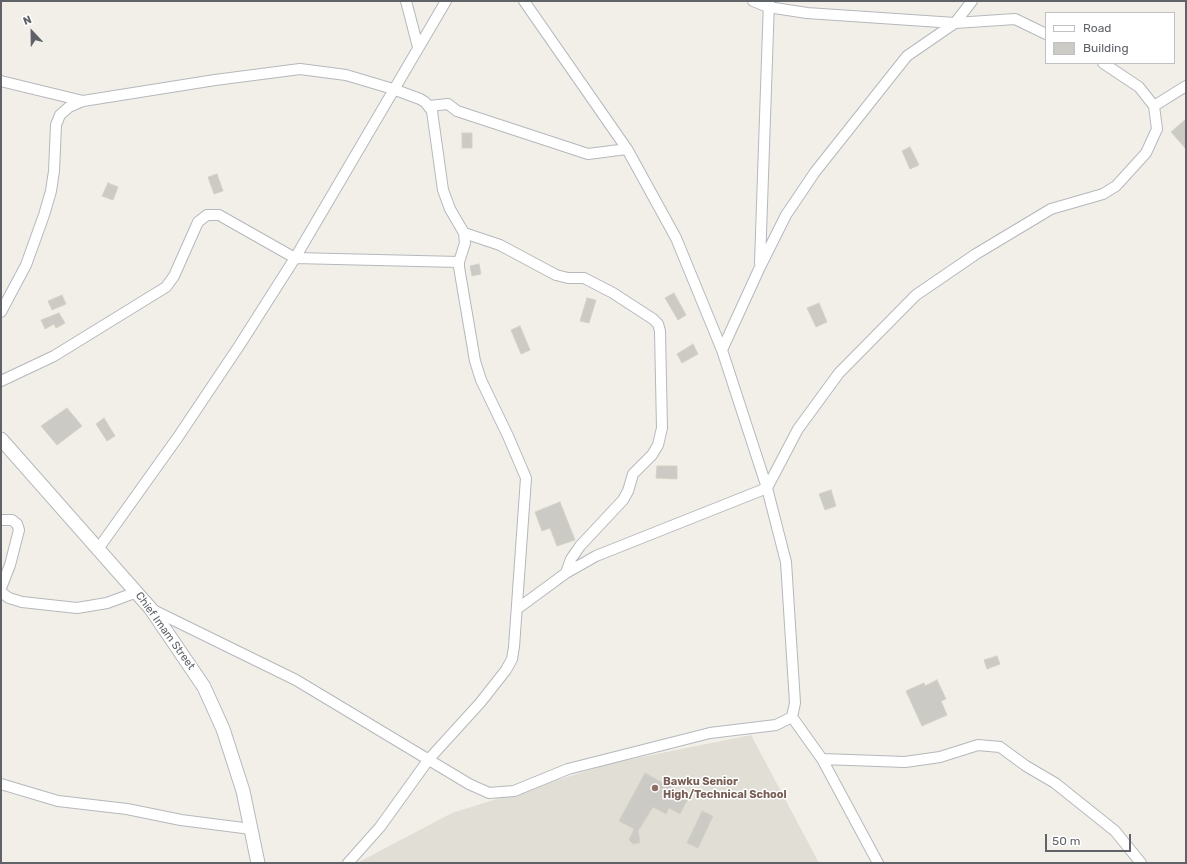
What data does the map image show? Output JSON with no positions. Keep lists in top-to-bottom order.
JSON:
{
  "streets": {
    "street": ["Chief Imam Street"]
  },
  "places": ["Bawku Senior High/Technical School"],
  "legend": ["Road", "Building"],
  "scale_bar": "50 m",
  "north": "top"
}
